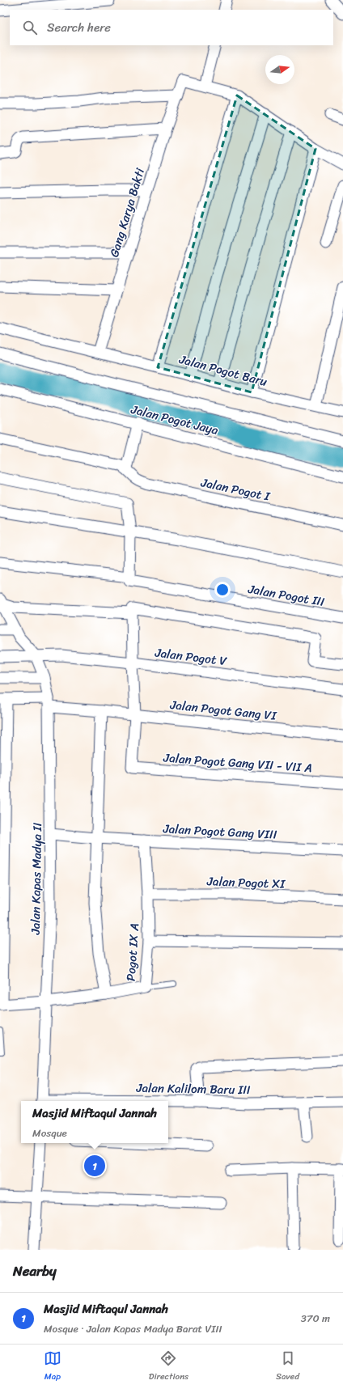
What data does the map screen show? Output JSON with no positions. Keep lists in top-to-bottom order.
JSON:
{
  "streets": {
    "street": [
      "Gang Karya Bakti",
      "Jalan Pogot Baru",
      "Jalan Pogot Jaya",
      "Jalan Pogot I",
      "Jalan Pogot III",
      "Jalan Pogot V",
      "Jalan Pogot Gang VI",
      "Jalan Pogot Gang VII - VII A",
      "Jalan Pogot Gang VIII",
      "Jalan Kapas Madya II",
      "Jalan Pogot XI",
      "Pogot IX A",
      "Jalan Kalilom Baru III"
    ]
  },
  "crossings": [
    ["Gang Karya Bakti", "Jalan Pogot Baru"],
    ["Jalan Pogot V", "Jalan Kapas Madya II"],
    ["Jalan Pogot Gang VI", "Jalan Pogot Gang VII - VII A"],
    ["Jalan Pogot Gang VI", "Jalan Kapas Madya II"],
    ["Jalan Pogot Gang VIII", "Jalan Kapas Madya II"],
    ["Jalan Pogot Gang VIII", "Pogot IX A"],
    ["Jalan Kapas Madya II", "Pogot IX A"],
    ["Jalan Pogot XI", "Pogot IX A"]
  ],
  "north": "right",
  "page": {
    "search": "Search here",
    "popup": ["Masjid Miftaqul Jannah", "Mosque"],
    "pins": "1",
    "heading": "Nearby",
    "list": [
      {
        "mark": "1",
        "name": "Masjid Miftaqul Jannah",
        "note": "Mosque · Jalan Kapas Madya Barat VIII",
        "value": "370 m"
      }
    ],
    "nav": ["Map", "Directions", "Saved"]
  }
}
